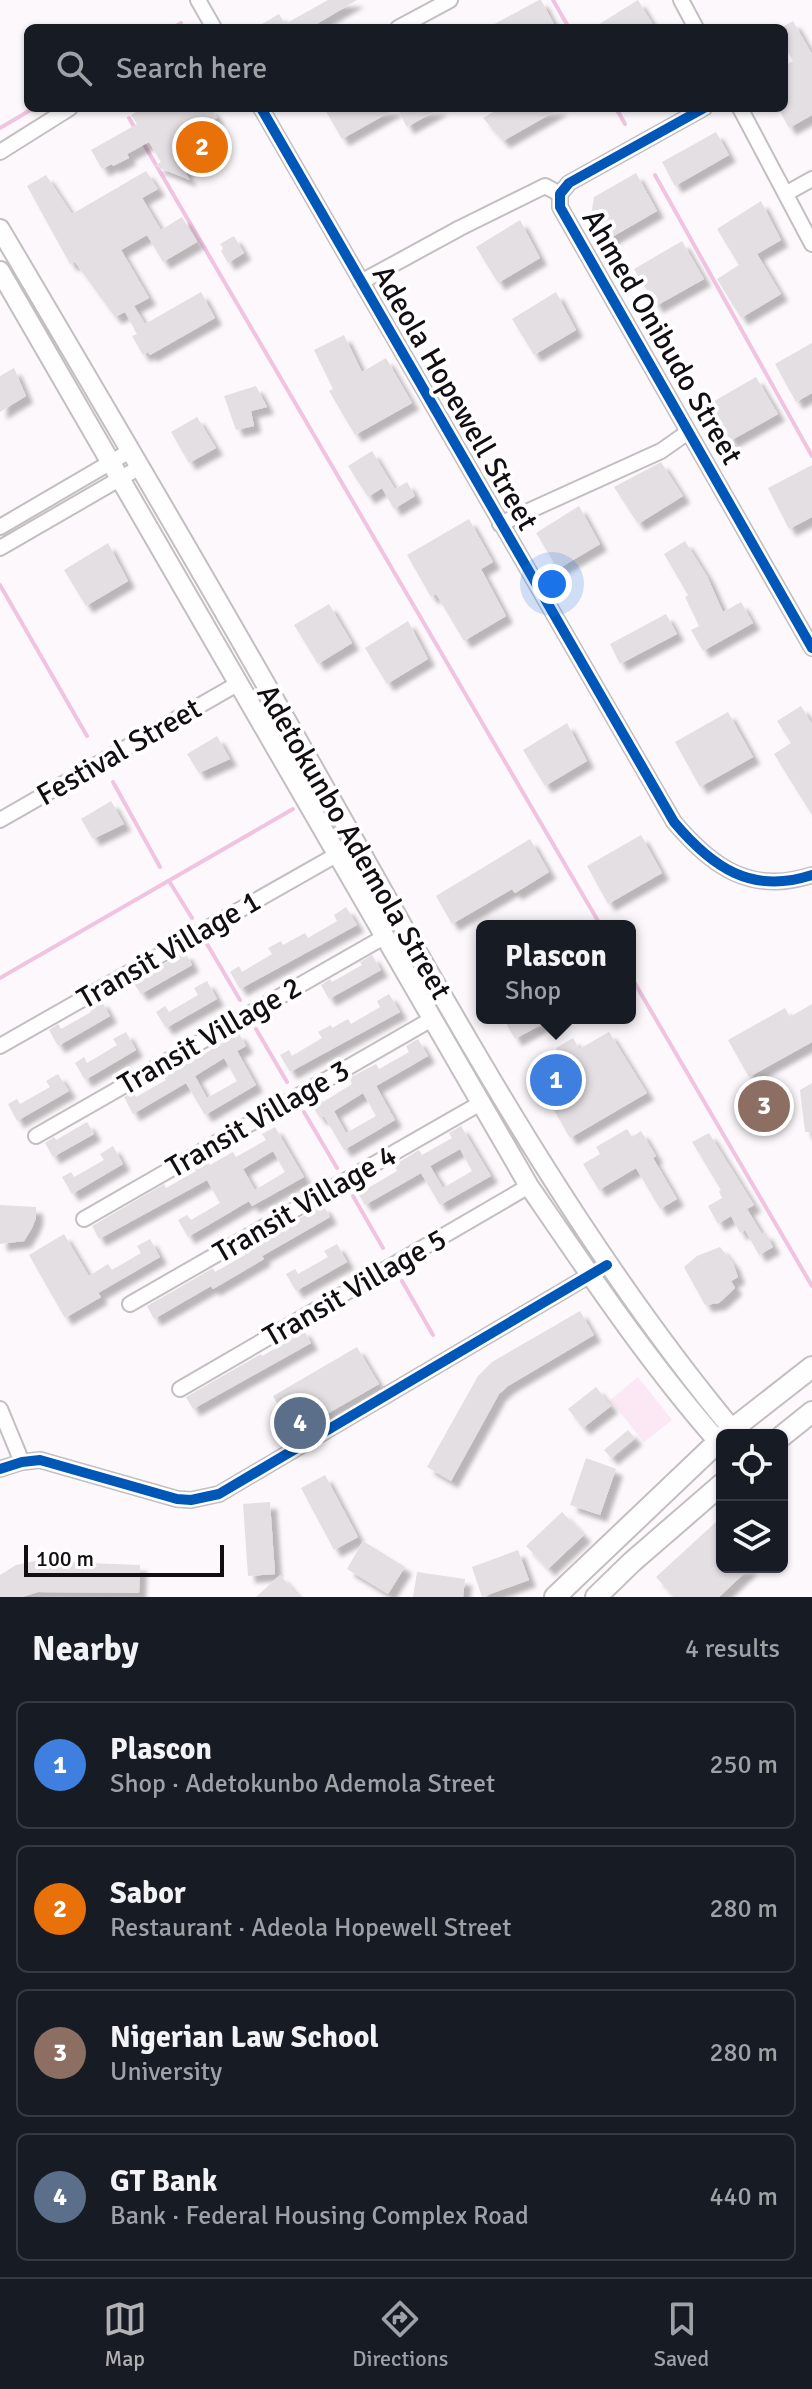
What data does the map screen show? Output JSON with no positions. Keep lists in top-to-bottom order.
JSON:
{
  "streets": {
    "main road": ["Adetokunbo Ademola Street"],
    "street": [
      "Ahmed Onibudo Street",
      "Adeola Hopewell Street",
      "Festival Street",
      "Transit Village 1",
      "Transit Village 2",
      "Transit Village 3",
      "Transit Village 4",
      "Transit Village 5"
    ]
  },
  "crossings": [
    ["Festival Street", "Adetokunbo Ademola Street"],
    ["Adetokunbo Ademola Street", "Transit Village 1"],
    ["Adetokunbo Ademola Street", "Transit Village 2"],
    ["Adetokunbo Ademola Street", "Transit Village 3"],
    ["Adetokunbo Ademola Street", "Transit Village 4"],
    ["Adetokunbo Ademola Street", "Transit Village 5"]
  ],
  "scale_bar": "100 m",
  "page": {
    "search": "Search here",
    "pins": [
      "2",
      "1",
      "3",
      "4"
    ],
    "popup": ["Plascon", "Shop"],
    "scale": "100 m",
    "heading": ["Nearby", "4 results"],
    "list": [
      {
        "mark": "1",
        "name": "Plascon",
        "note": "Shop · Adetokunbo Ademola Street",
        "value": "250 m"
      },
      {
        "mark": "2",
        "name": "Sabor",
        "note": "Restaurant · Adeola Hopewell Street",
        "value": "280 m"
      },
      {
        "mark": "3",
        "name": "Nigerian Law School",
        "note": "University",
        "value": "280 m"
      },
      {
        "mark": "4",
        "name": "GT Bank",
        "note": "Bank · Federal Housing Complex Road",
        "value": "440 m"
      }
    ],
    "nav": ["Map", "Directions", "Saved"]
  }
}
